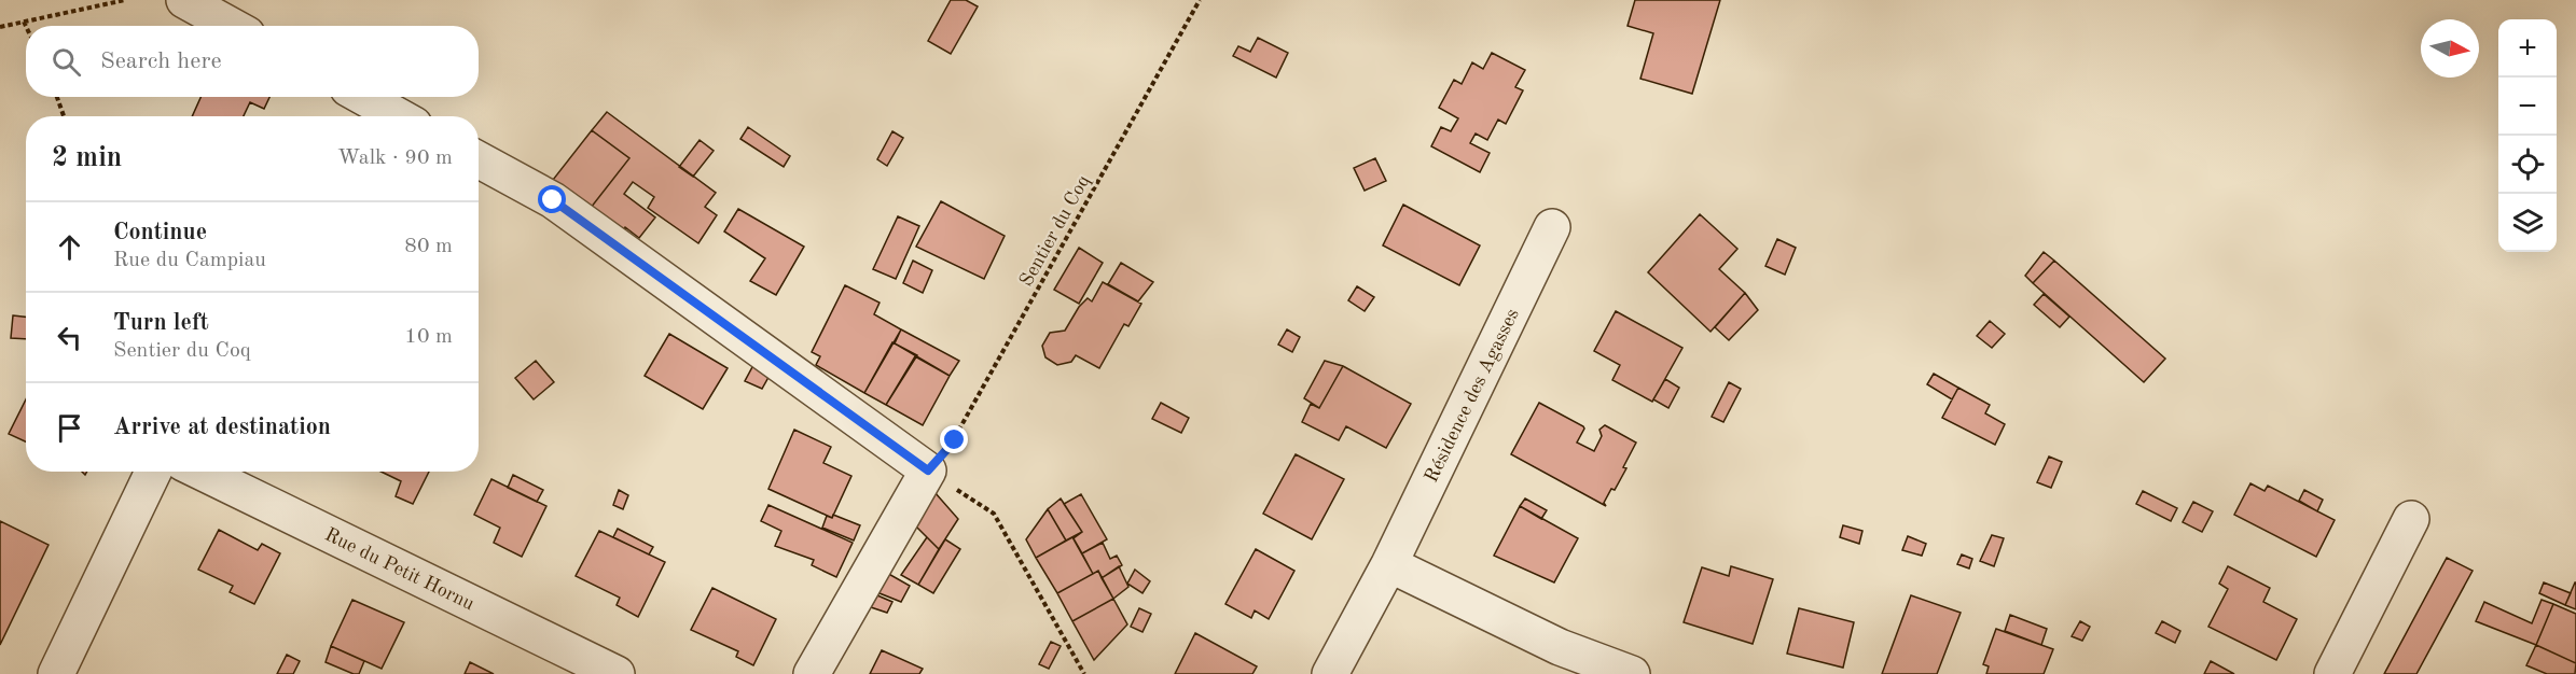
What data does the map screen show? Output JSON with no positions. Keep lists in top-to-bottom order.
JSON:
{
  "streets": {
    "street": ["Résidence des Agasses", "Rue du Petit Hornu"],
    "path": ["Sentier du Coq"]
  },
  "north": "right",
  "page": {
    "map_buttons": ["+", "−"],
    "search": "Search here",
    "heading": ["2 min", "Walk · 90 m"],
    "list": [
      ["Continue", "Rue du Campiau", "80 m"],
      ["Turn left", "Sentier du Coq", "10 m"],
      "Arrive at destination"
    ]
  }
}
